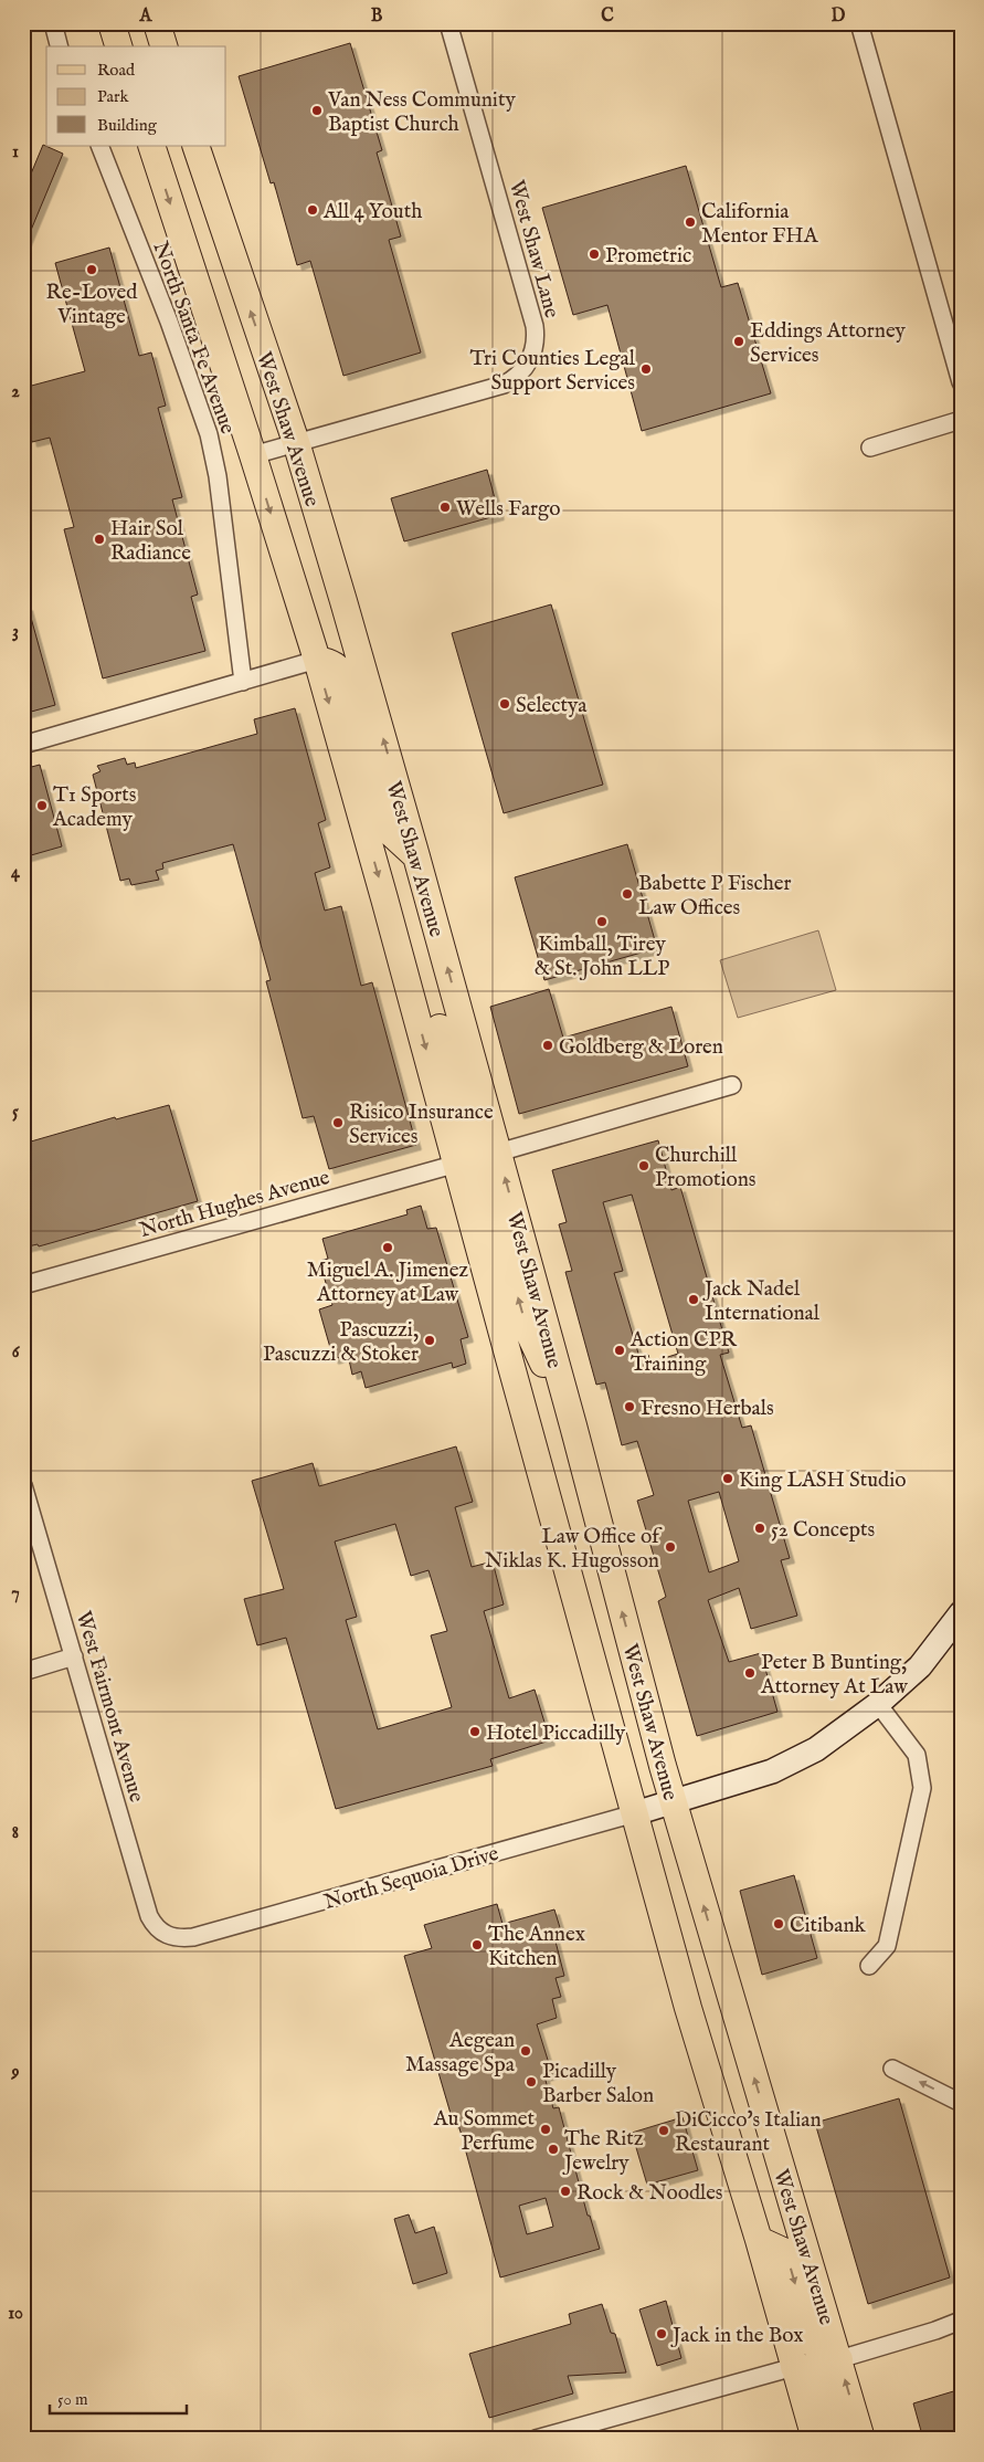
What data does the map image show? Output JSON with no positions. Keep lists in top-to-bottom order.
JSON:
{
  "streets": {
    "main road": ["West Shaw Avenue"],
    "street": [
      "West Shaw Lane",
      "North Santa Fe Avenue",
      "North Hughes Avenue",
      "West Fairmont Avenue",
      "North Sequoia Drive"
    ]
  },
  "crossings": [
    ["West Shaw Lane", "West Shaw Avenue"],
    ["West Shaw Avenue", "North Hughes Avenue"],
    ["West Shaw Avenue", "North Sequoia Drive"],
    ["West Fairmont Avenue", "North Sequoia Drive"]
  ],
  "places": [
    "Van Ness Community Baptist Church",
    "All 4 Youth",
    "California Mentor FHA",
    "Prometric",
    "Re-Loved Vintage",
    "Eddings Attorney Services",
    "Tri Counties Legal Support Services",
    "Wells Fargo",
    "Hair Sol Radiance",
    "Selectya",
    "T1 Sports Academy",
    "Babette P Fischer Law Offices",
    "Kimball, Tirey & St. John LLP",
    "Goldberg & Loren",
    "Risico Insurance Services",
    "Churchill Promotions",
    "Miguel A. Jimenez Attorney at Law",
    "Jack Nadel International",
    "Pascuzzi, Pascuzzi & Stoker",
    "Action CPR Training",
    "Fresno Herbals",
    "King LASH Studio",
    "52 Concepts",
    "Law Office of Niklas K. Hugosson",
    "Peter B Bunting, Attorney At Law",
    "Hotel Piccadilly",
    "Citibank",
    "The Annex Kitchen",
    "Aegean Massage Spa",
    "Picadilly Barber Salon",
    "Au Sommet Perfume",
    "DiCicco's Italian Restaurant",
    "The Ritz Jewelry",
    "Rock & Noodles",
    "Jack in the Box"
  ],
  "legend": ["Road", "Park", "Building"],
  "scale_bar": "50 m",
  "grid": {
    "columns": [
      "A",
      "B",
      "C",
      "D"
    ],
    "rows": [
      "1",
      "2",
      "3",
      "4",
      "5",
      "6",
      "7",
      "8",
      "9",
      "10"
    ]
  }
}
